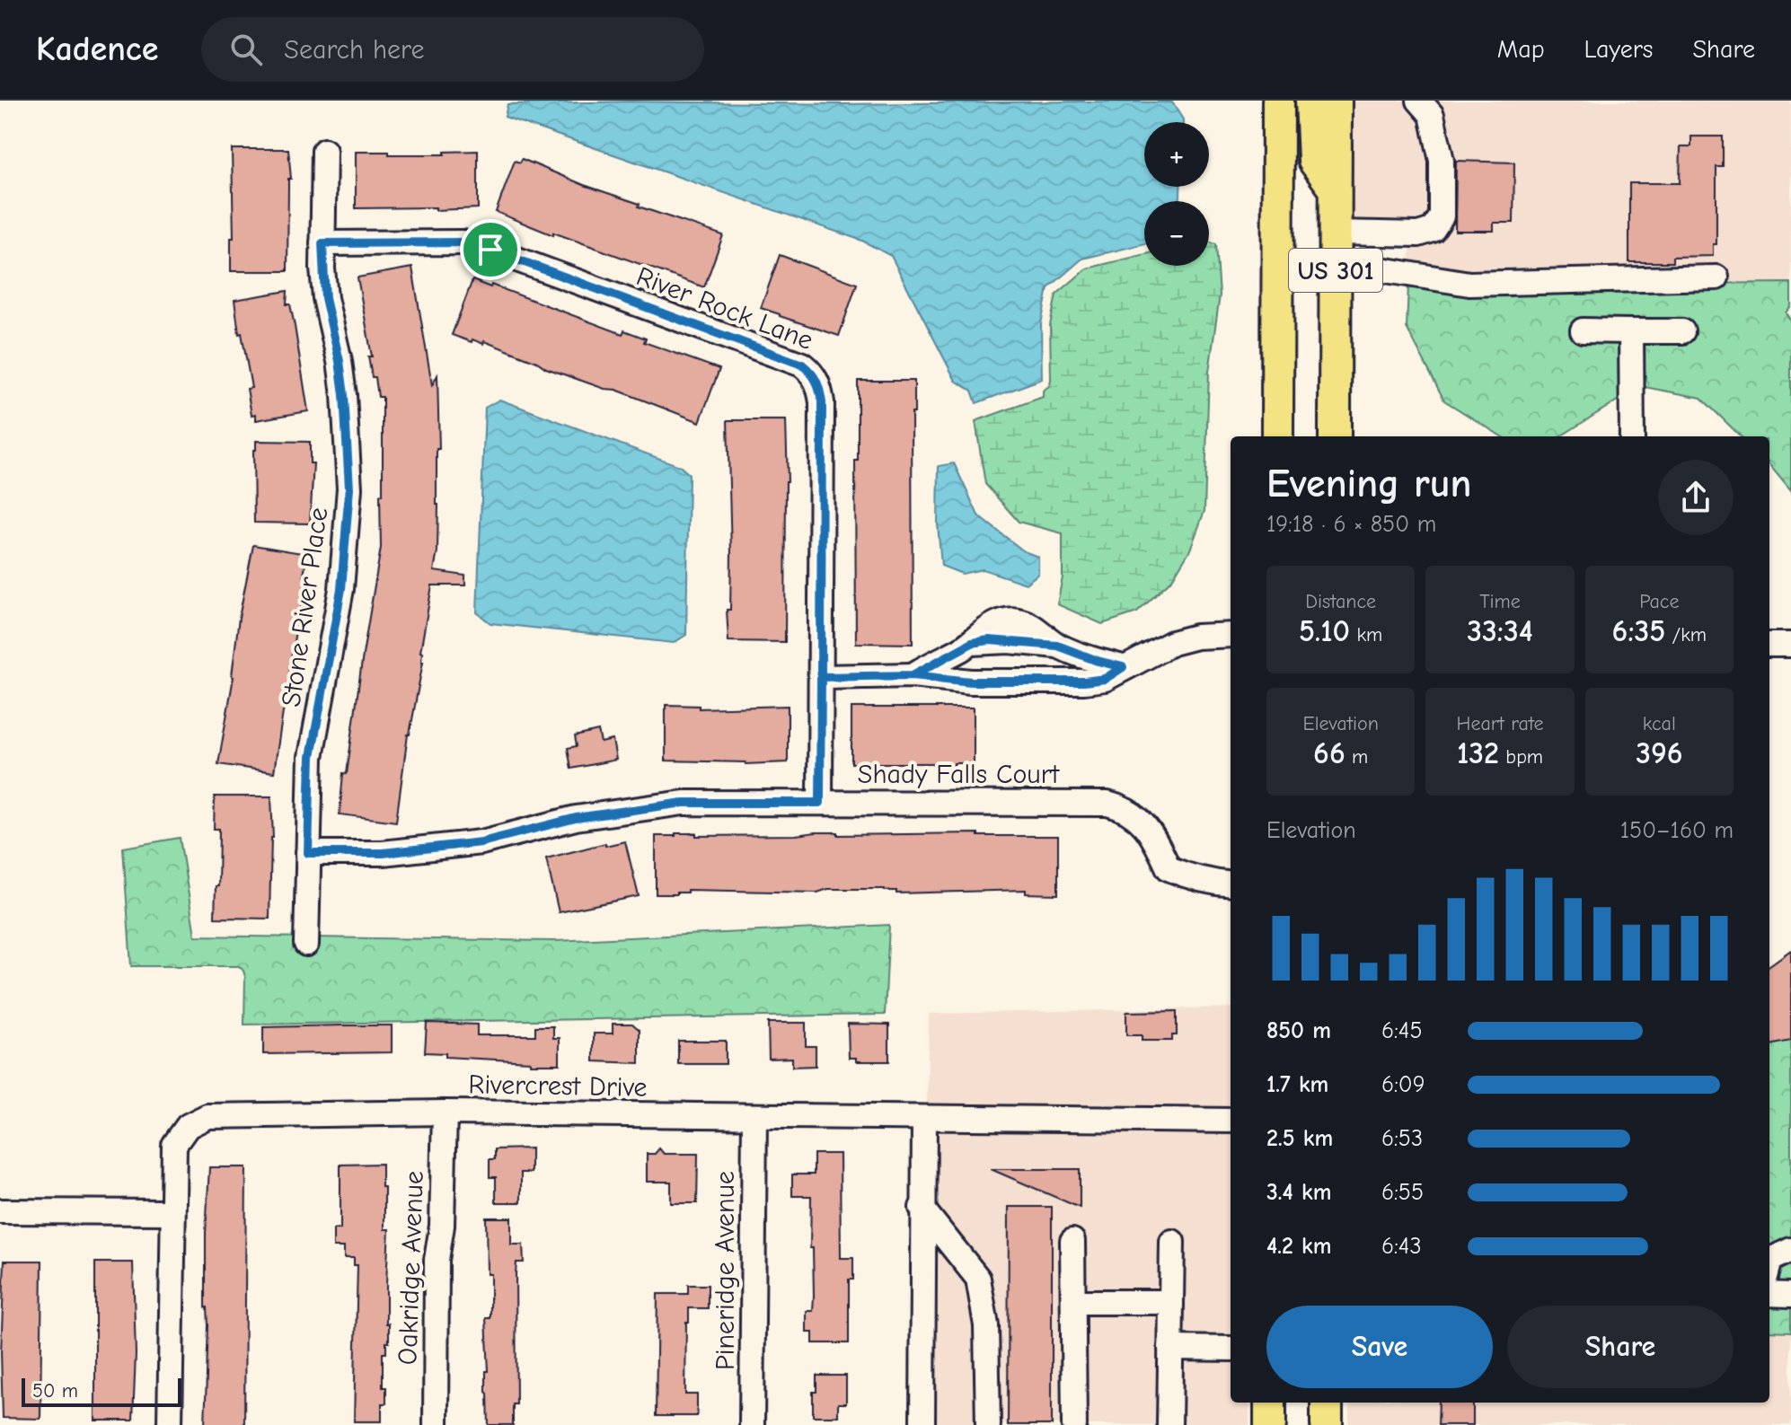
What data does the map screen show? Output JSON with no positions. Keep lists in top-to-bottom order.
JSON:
{
  "streets": {
    "main road": ["US 301"],
    "street": [
      "River Rock Lane",
      "Stone River Place",
      "Shady Falls Court",
      "Rivercrest Drive",
      "Oakridge Avenue",
      "Pineridge Avenue"
    ]
  },
  "crossings": [
    ["River Rock Lane", "Stone River Place"],
    ["River Rock Lane", "Shady Falls Court"],
    ["Stone River Place", "Shady Falls Court"],
    ["Rivercrest Drive", "Oakridge Avenue"],
    ["Rivercrest Drive", "Pineridge Avenue"]
  ],
  "scale_bar": "50 m",
  "page": {
    "header": "Kadence",
    "search": "Search here",
    "nav": ["Map", "Layers", "Share"],
    "map_buttons": ["+", "−"],
    "heading": ["Evening run", "19:18 · 6 × 850 m"],
    "stats": [
      ["Distance", "5.10 km"],
      ["Time", "33:34"],
      ["Pace", "6:35 /km"],
      ["Elevation", "66 m"],
      ["Heart rate", "132 bpm"],
      ["kcal", "396"]
    ],
    "chart": ["Elevation", "150–160 m"],
    "list": [
      {
        "name": "850 m",
        "note": "6:45"
      },
      {
        "name": "1.7 km",
        "note": "6:09"
      },
      {
        "name": "2.5 km",
        "note": "6:53"
      },
      {
        "name": "3.4 km",
        "note": "6:55"
      },
      {
        "name": "4.2 km",
        "note": "6:43"
      }
    ],
    "buttons": ["Save", "Share"],
    "scale": "50 m"
  }
}
